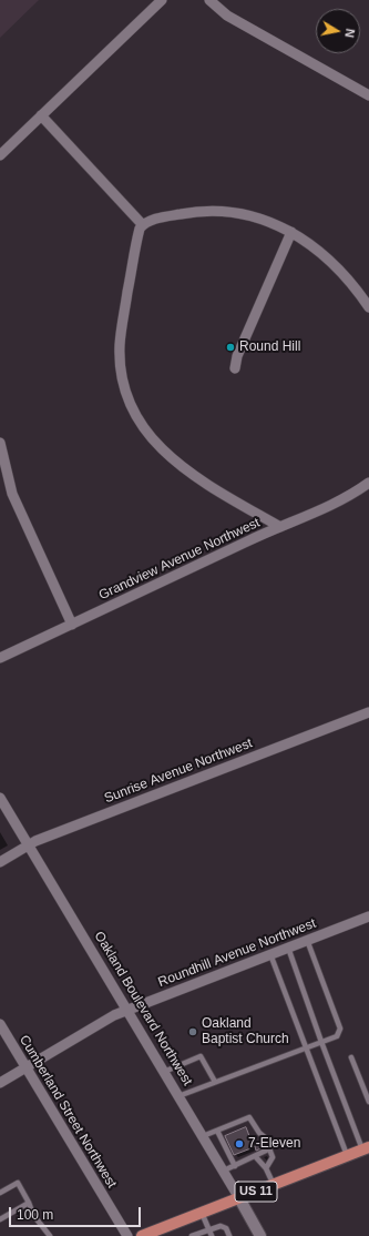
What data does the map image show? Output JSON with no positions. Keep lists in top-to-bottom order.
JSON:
{
  "streets": {
    "main road": ["US 11"],
    "street": [
      "Grandview Avenue Northwest",
      "Sunrise Avenue Northwest",
      "Roundhill Avenue Northwest",
      "Oakland Boulevard Northwest",
      "Cumberland Street Northwest"
    ]
  },
  "crossings": [
    ["Sunrise Avenue Northwest", "Oakland Boulevard Northwest"],
    ["Roundhill Avenue Northwest", "Oakland Boulevard Northwest"],
    ["Roundhill Avenue Northwest", "Cumberland Street Northwest"],
    ["Oakland Boulevard Northwest", "US 11"]
  ],
  "places": ["Round Hill", "Oakland Baptist Church", "7-Eleven"],
  "scale_bar": "100 m",
  "north": "right"
}
